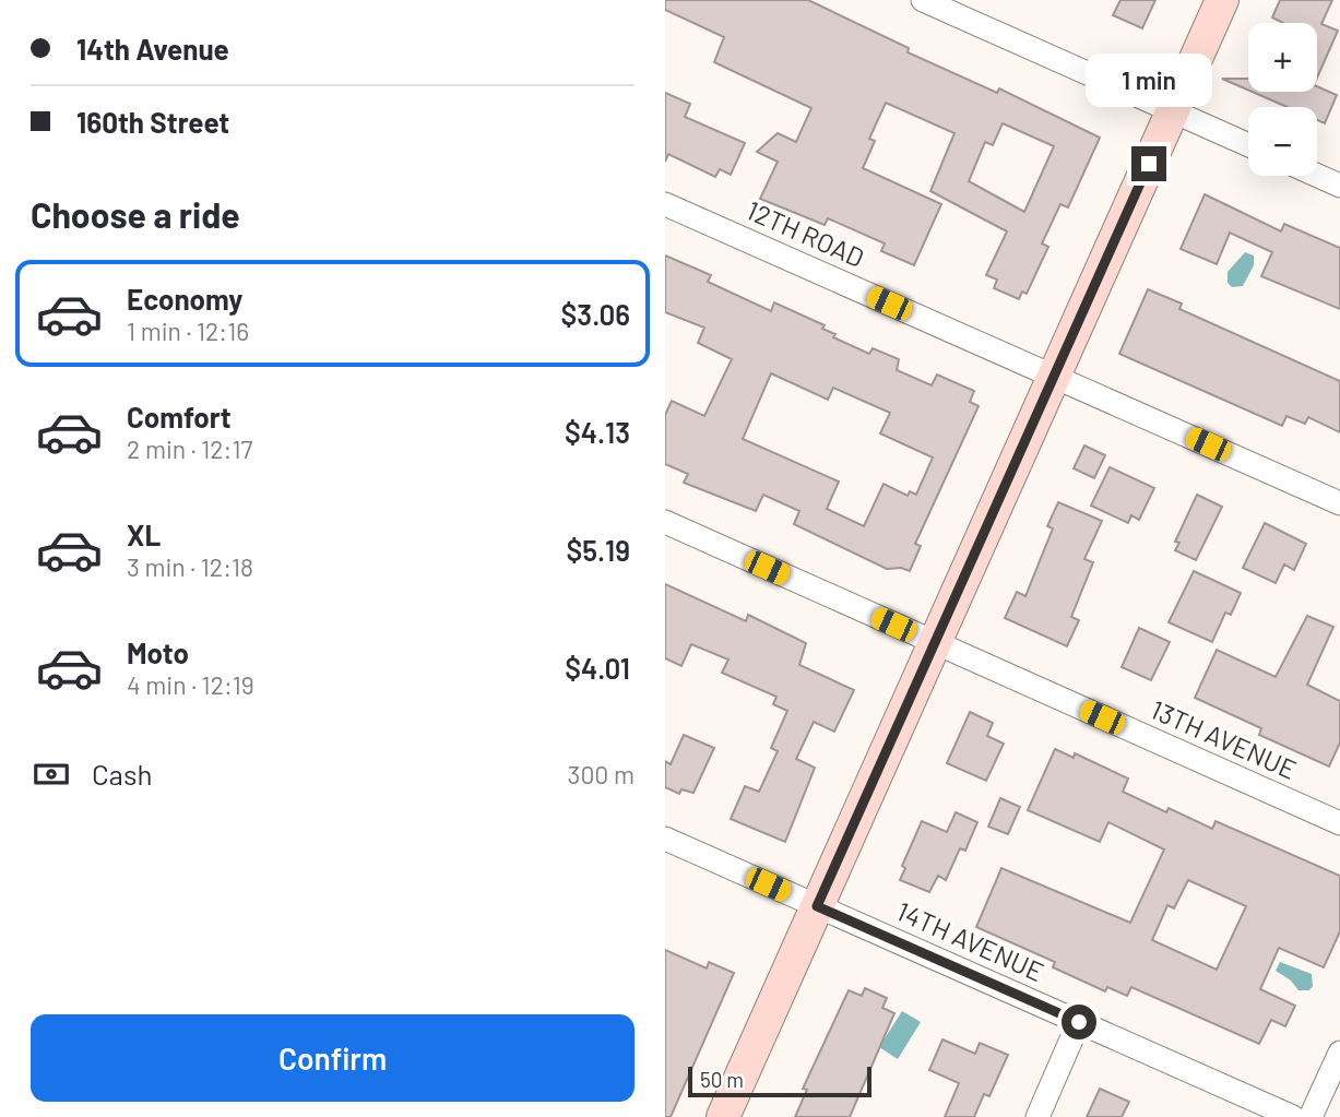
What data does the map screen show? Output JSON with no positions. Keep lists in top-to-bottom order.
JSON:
{
  "streets": {
    "street": ["12TH ROAD", "13TH AVENUE", "14TH AVENUE"]
  },
  "scale_bar": "50 m",
  "page": {
    "banner": ["14th Avenue", "160th Street"],
    "map_buttons": ["+", "−"],
    "bubble": "1 min",
    "heading": "Choose a ride",
    "list": [
      {
        "name": "Economy",
        "note": "1 min · 12:16",
        "value": "$3.06"
      },
      {
        "name": "Comfort",
        "note": "2 min · 12:17",
        "value": "$4.13"
      },
      {
        "name": "XL",
        "note": "3 min · 12:18",
        "value": "$5.19"
      },
      {
        "name": "Moto",
        "note": "4 min · 12:19",
        "value": "$4.01"
      }
    ],
    "pay": ["Cash", "300 m"],
    "buttons": "Confirm",
    "scale": "50 m"
  }
}
